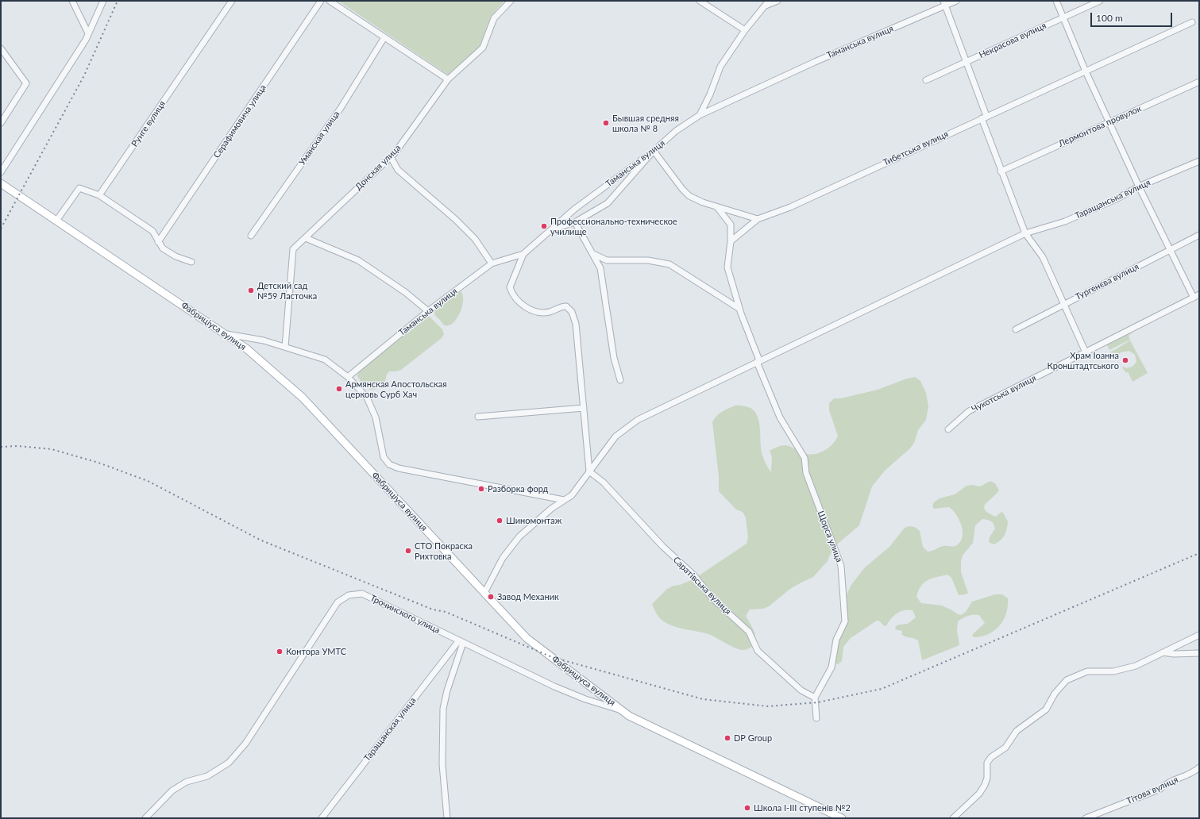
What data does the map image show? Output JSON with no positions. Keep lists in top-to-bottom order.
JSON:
{
  "streets": {
    "main road": ["Фабриціуса вулиця"],
    "street": [
      "Некрасова вулиця",
      "Таманська вулиця",
      "Серафимовича улица",
      "Рунге вулиця",
      "Лермонтова провулок",
      "Уманская улица",
      "Тибетська вулиця",
      "Донская улица",
      "Таращанська вулиця",
      "Тургенєва вулиця",
      "Чукотська вулиця",
      "Щорса улица",
      "Саратівська вулиця",
      "Трочинского улица",
      "Таращанская улица",
      "Тітова вулиця"
    ]
  },
  "crossings": [
    ["Тибетська вулиця", "Щорса улица"],
    ["Таращанська вулиця", "Фабриціуса вулиця"],
    ["Таращанська вулиця", "Щорса улица"],
    ["Таращанська вулиця", "Саратівська вулиця"],
    ["Фабриціуса вулиця", "Трочинского улица"],
    ["Щорса улица", "Саратівська вулиця"],
    ["Трочинского улица", "Таращанская улица"]
  ],
  "places": [
    "Бывшая средняя школа № 8",
    "Профессионально-техническое училище",
    "Детский сад №59 Ласточка",
    "Храм Іоанна Кронштадтського",
    "Армянская Апостольская церковь Сурб Хач",
    "Разборка форд",
    "Шиномонтаж",
    "СТО Покраска Рихтовка",
    "Завод Механик",
    "Контора УМТС",
    "DP Group",
    "Школа I-III ступенів №2"
  ],
  "scale_bar": "100 m"
}
